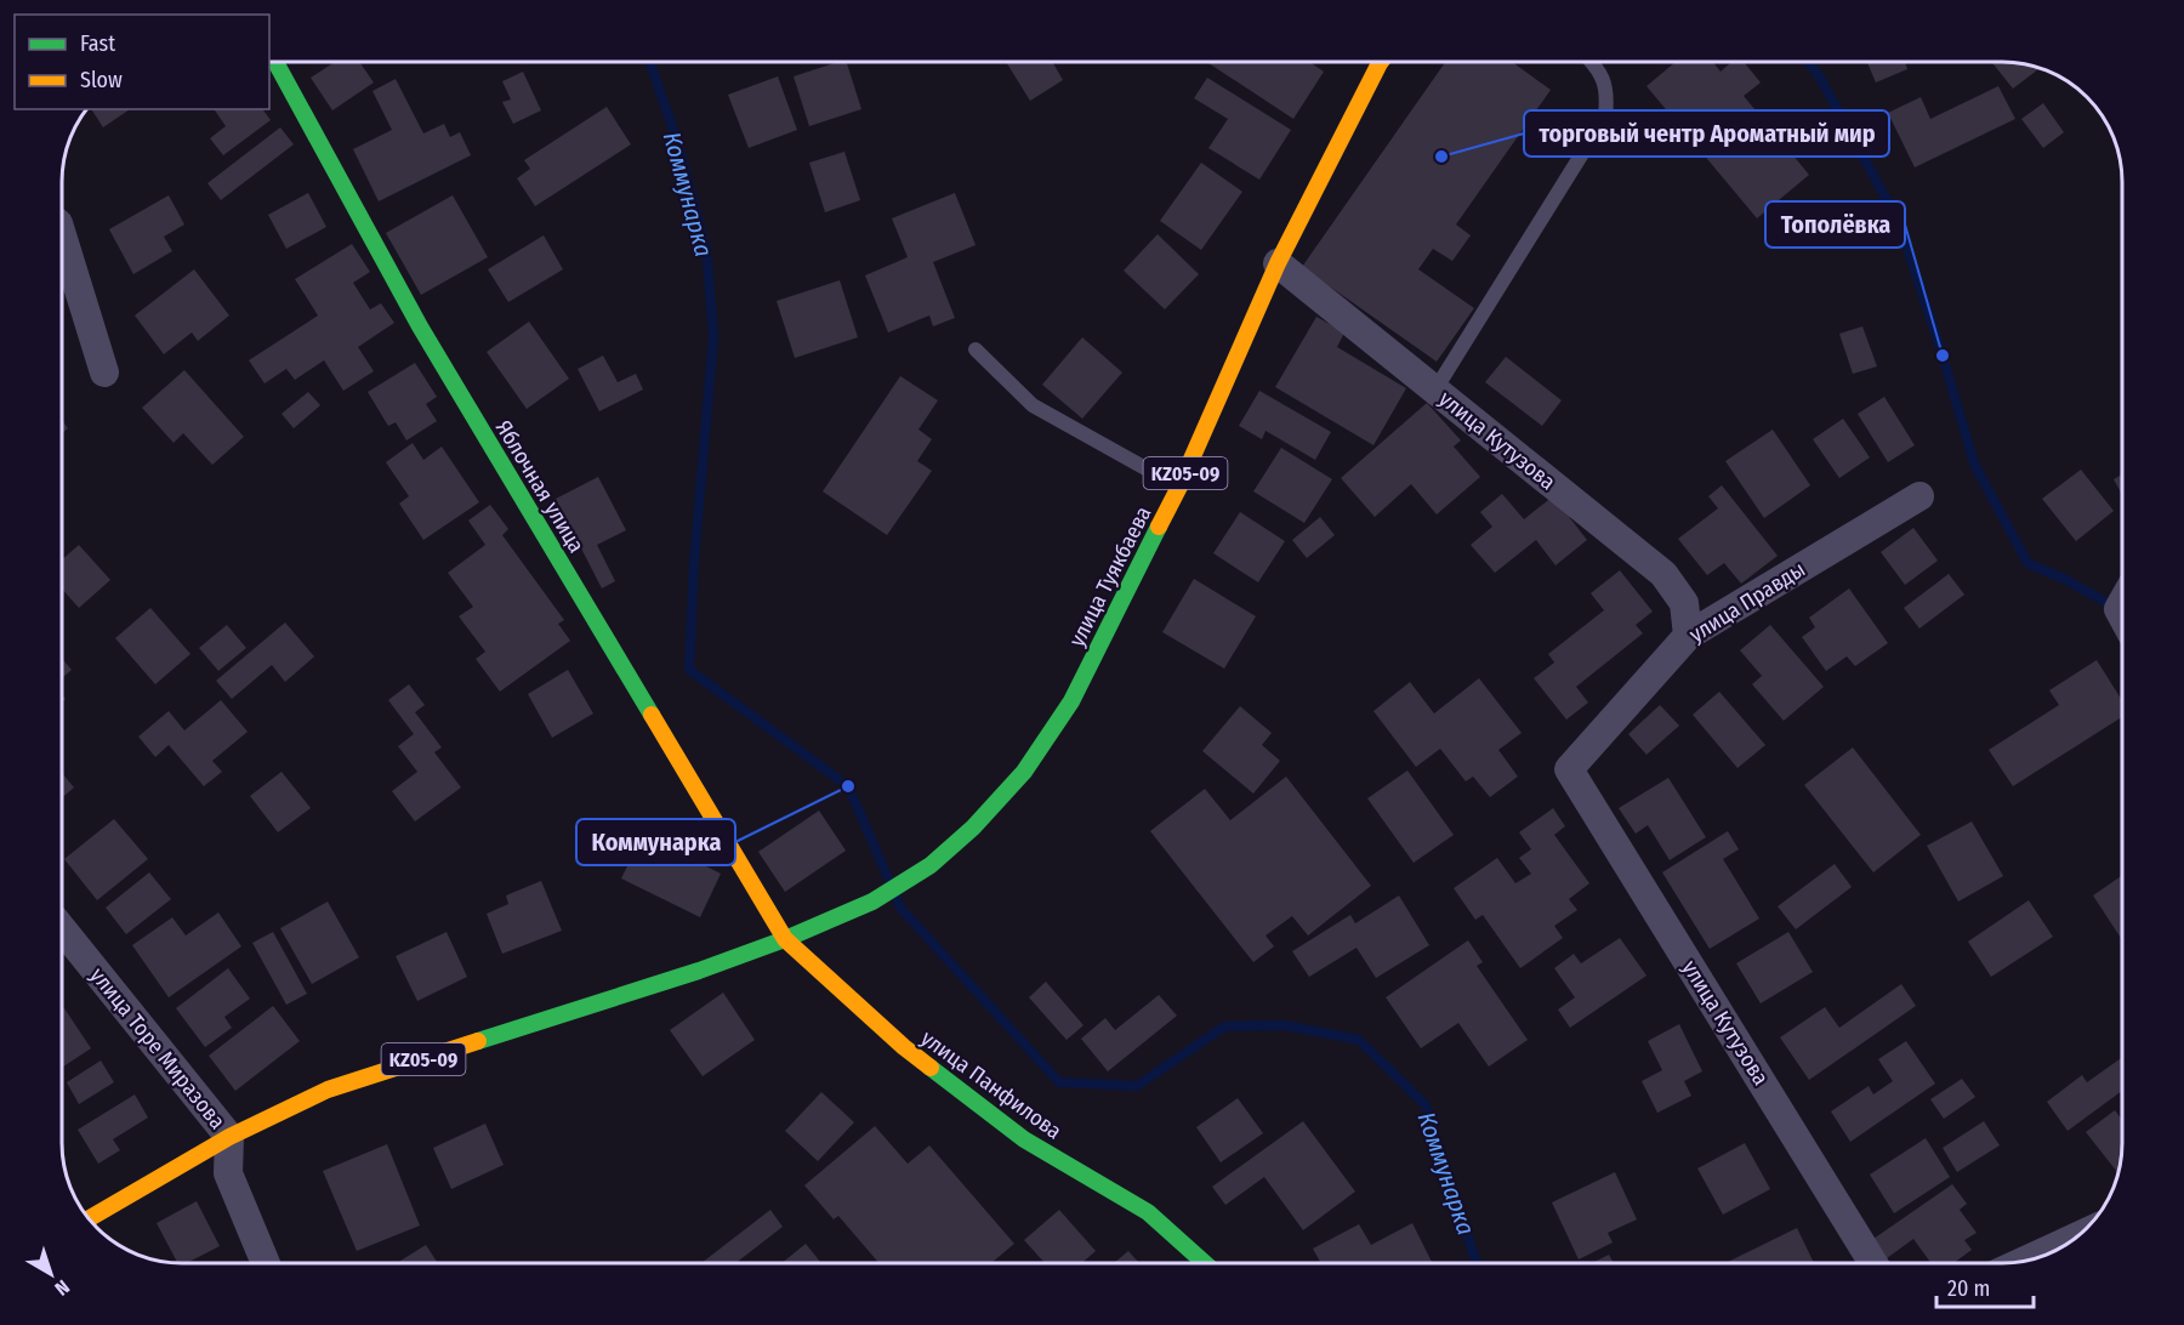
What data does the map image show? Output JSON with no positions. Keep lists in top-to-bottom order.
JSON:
{
  "streets": {
    "main road": [
      "KZ05-09",
      "Яблочная улица",
      "улица Туякбаева",
      "улица Панфилова"
    ],
    "street": ["улица Кутузова", "улица Правды", "улица Торе Миразова"]
  },
  "crossings": [
    ["улица Кутузова", "улица Туякбаева"],
    ["улица Кутузова", "улица Правды"],
    ["KZ05-09", "Яблочная улица"],
    ["KZ05-09", "улица Туякбаева"],
    ["KZ05-09", "улица Торе Миразова"],
    ["KZ05-09", "улица Панфилова"],
    ["Яблочная улица", "улица Туякбаева"],
    ["Яблочная улица", "улица Панфилова"],
    ["улица Туякбаева", "улица Панфилова"]
  ],
  "water": ["Коммунарка"],
  "places": ["торговый чентр Ароматный мир", "Тополёвка", "Коммунарка"],
  "legend": ["Fast", "Slow"],
  "scale_bar": "20 m",
  "north": "bottom right"
}
